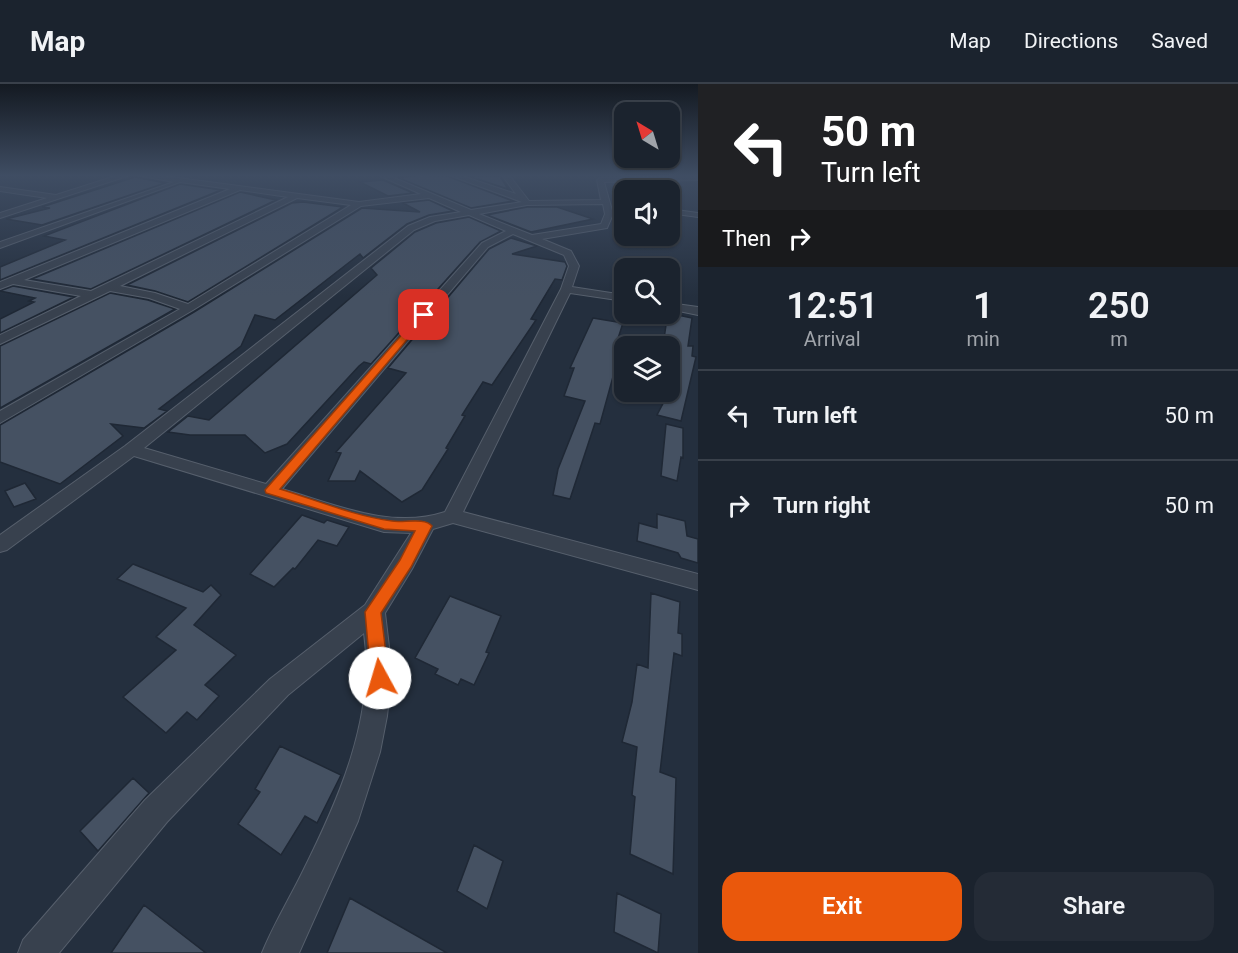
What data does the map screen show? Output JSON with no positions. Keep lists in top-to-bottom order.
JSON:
{
  "north": "top left",
  "page": {
    "header": "Map",
    "nav": ["Map", "Directions", "Saved"],
    "turn": ["50 m", "Turn left"],
    "then": "Then",
    "eta": [
      "12:51",
      "Arrival",
      "1",
      "min",
      "250",
      "m"
    ],
    "list": [
      {
        "name": "Turn left",
        "value": "50 m"
      },
      {
        "name": "Turn right",
        "value": "50 m"
      }
    ],
    "buttons": ["Exit", "Share"]
  }
}
